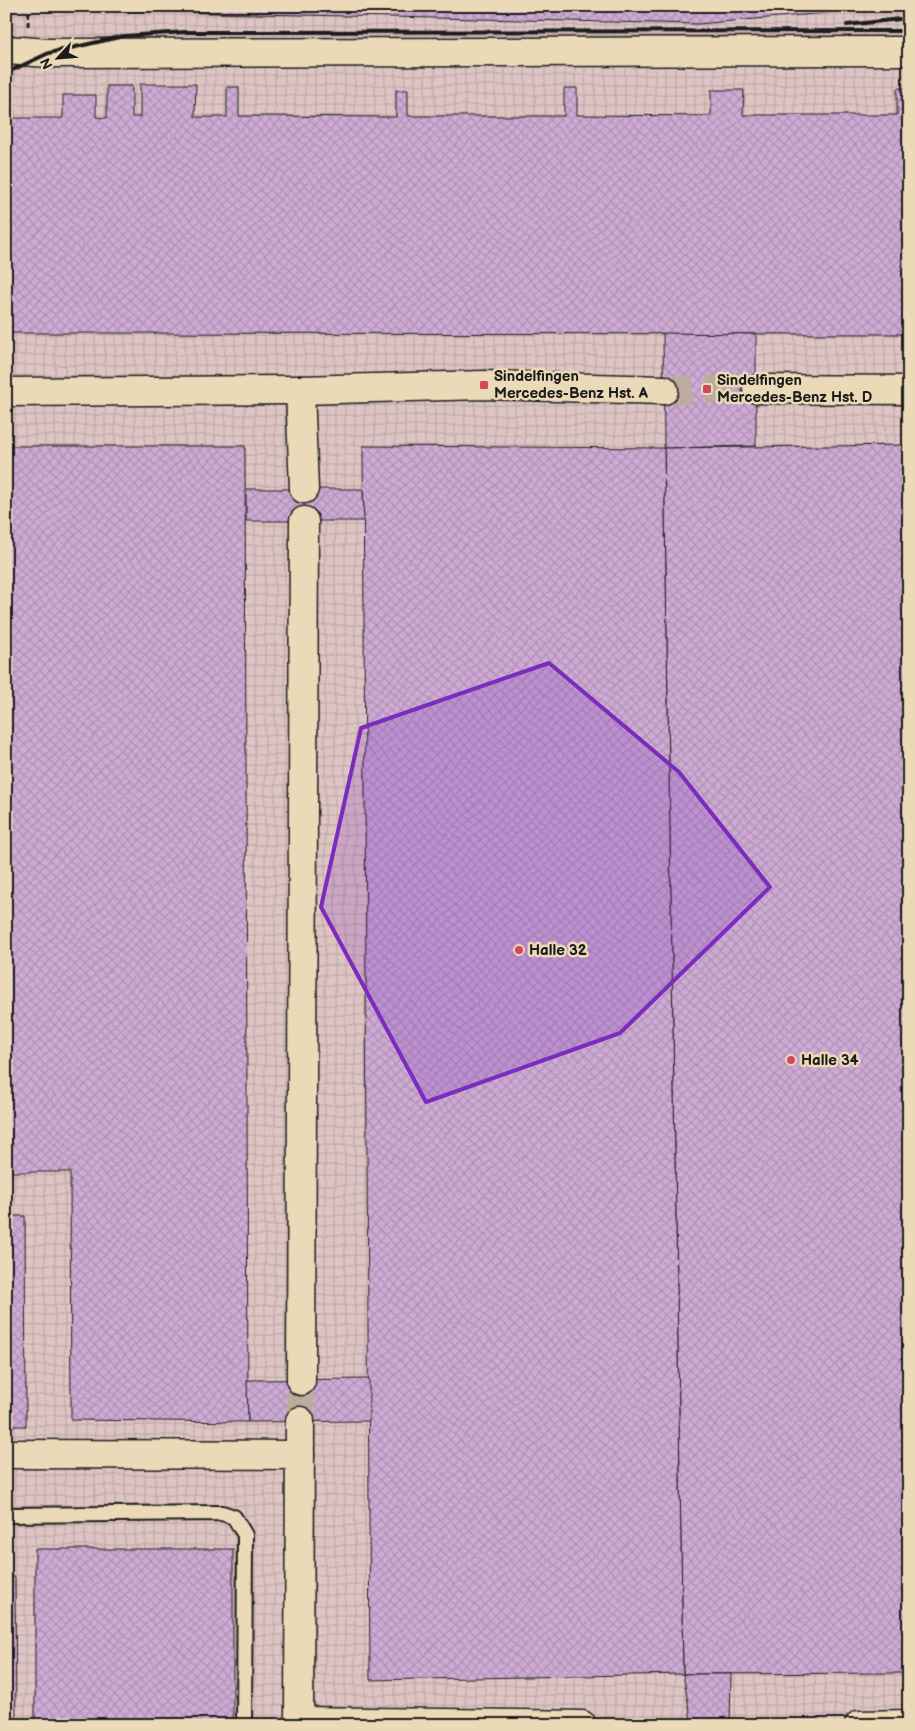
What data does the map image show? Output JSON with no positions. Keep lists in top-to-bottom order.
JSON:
{
  "places": {
    "transit": ["Sindelfingen Mercedes-Benz Hst. A", "Sindelfingen Mercedes-Benz Hst. D"],
    "other": ["Halle 32", "Halle 34"]
  },
  "north": "bottom left"
}
